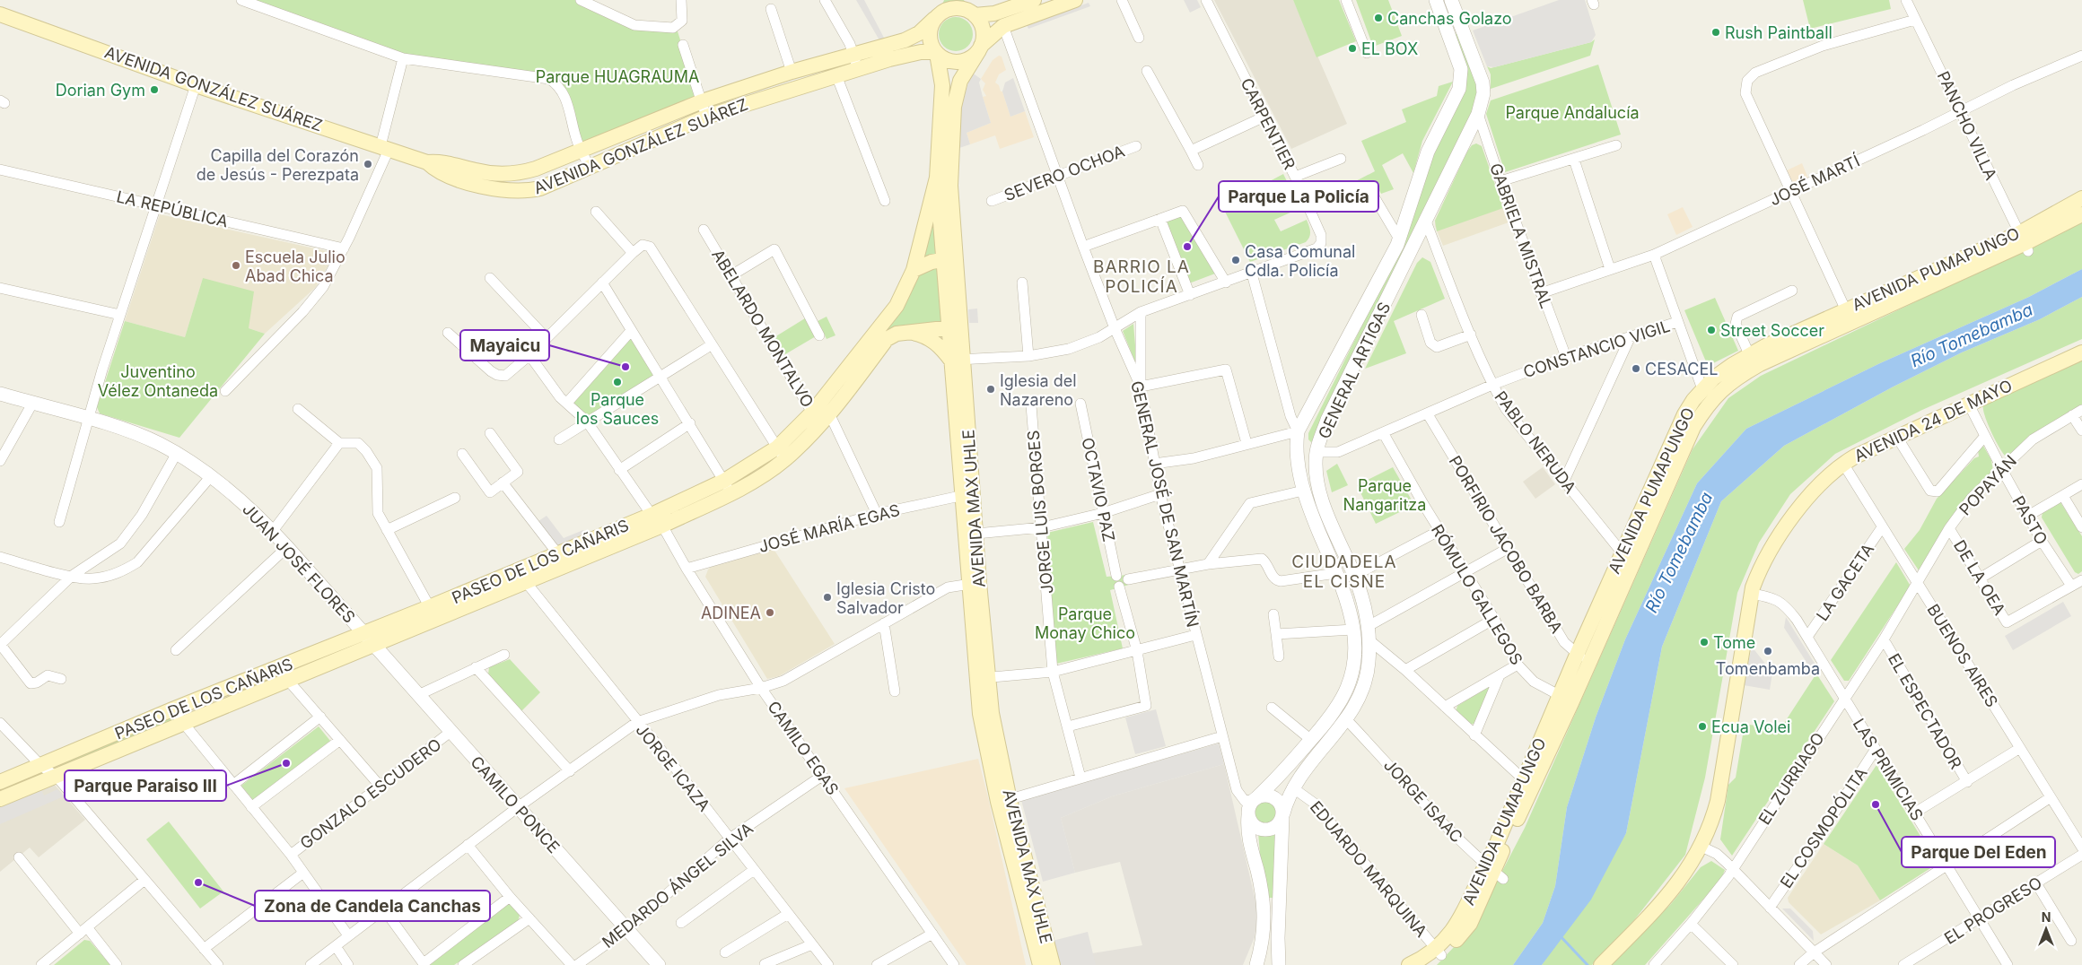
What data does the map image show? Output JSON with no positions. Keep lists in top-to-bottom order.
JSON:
{
  "streets": {
    "main road": [
      "AVENIDA GONZÁLEZ SUÁREZ",
      "AVENIDA PUMAPUNGO",
      "AVENIDA 24 DE MAYO",
      "AVENIDA MAX UHLE",
      "PASEO DE LOS CAÑARIS"
    ],
    "street": [
      "CARPENTIER",
      "PANCHO VILLA",
      "SEVERO OCHOA",
      "JOSÉ MARTÍ",
      "LA REPÚBLICA",
      "GABRIELA MISTRAL",
      "ABELARDO MONTALVO",
      "CONSTANCIO VIGIL",
      "GENERAL ARTIGAS",
      "PABLO NERUDA",
      "POPAYÁN",
      "OCTAVIO PAZ",
      "GENERAL JOSÉ DE SAN MARTÍN",
      "JORGE LUIS BORGES",
      "PASTO",
      "JOSÉ MARÍA EGAS",
      "PORFIRIO JACOBO BARBA",
      "JUAN JOSÉ FLORES",
      "DE LA OEA",
      "LA GACETA",
      "RÓMULO GALLEGOS",
      "BUENOS AIRES",
      "EL ESPECTADOR",
      "CAMILO EGAS",
      "JORGE ICAZA",
      "LAS PRIMICIAS",
      "EL ZURRIAGO",
      "GONZALO ESCUDERO",
      "JORGE ISAAC",
      "CAMILO PONCE",
      "EL COSMOPÓLITA",
      "EDUARDO MARQUINA",
      "MEDARDO ÁNGEL SILVA",
      "EL PROGRESO"
    ]
  },
  "crossings": [
    ["AVENIDA GONZÁLEZ SUÁREZ", "AVENIDA MAX UHLE"],
    ["PANCHO VILLA", "JOSÉ MARTÍ"],
    ["PANCHO VILLA", "AVENIDA PUMAPUNGO"],
    ["SEVERO OCHOA", "GENERAL JOSÉ DE SAN MARTÍN"],
    ["JOSÉ MARTÍ", "GABRIELA MISTRAL"],
    ["GABRIELA MISTRAL", "CONSTANCIO VIGIL"],
    ["GABRIELA MISTRAL", "GENERAL ARTIGAS"],
    ["AVENIDA PUMAPUNGO", "PABLO NERUDA"],
    ["AVENIDA PUMAPUNGO", "PORFIRIO JACOBO BARBA"],
    ["AVENIDA PUMAPUNGO", "RÓMULO GALLEGOS"],
    ["AVENIDA PUMAPUNGO", "JORGE ISAAC"],
    ["AVENIDA PUMAPUNGO", "EDUARDO MARQUINA"],
    ["ABELARDO MONTALVO", "PASEO DE LOS CAÑARIS"],
    ["CONSTANCIO VIGIL", "GENERAL ARTIGAS"],
    ["CONSTANCIO VIGIL", "PABLO NERUDA"],
    ["CONSTANCIO VIGIL", "PORFIRIO JACOBO BARBA"],
    ["CONSTANCIO VIGIL", "RÓMULO GALLEGOS"],
    ["GENERAL ARTIGAS", "PABLO NERUDA"],
    ["GENERAL ARTIGAS", "GENERAL JOSÉ DE SAN MARTÍN"],
    ["GENERAL ARTIGAS", "JORGE ISAAC"],
    ["GENERAL ARTIGAS", "EDUARDO MARQUINA"],
    ["AVENIDA 24 DE MAYO", "PASTO"],
    ["AVENIDA 24 DE MAYO", "BUENOS AIRES"],
    ["AVENIDA 24 DE MAYO", "LAS PRIMICIAS"],
    ["POPAYÁN", "PASTO"],
    ["POPAYÁN", "DE LA OEA"],
    ["POPAYÁN", "BUENOS AIRES"],
    ["POPAYÁN", "EL ZURRIAGO"],
    ["AVENIDA MAX UHLE", "JOSÉ MARÍA EGAS"],
    ["AVENIDA MAX UHLE", "PASEO DE LOS CAÑARIS"],
    ["PASTO", "DE LA OEA"],
    ["JOSÉ MARÍA EGAS", "CAMILO EGAS"],
    ["PASEO DE LOS CAÑARIS", "JUAN JOSÉ FLORES"],
    ["PASEO DE LOS CAÑARIS", "CAMILO EGAS"],
    ["PASEO DE LOS CAÑARIS", "JORGE ICAZA"],
    ["PASEO DE LOS CAÑARIS", "CAMILO PONCE"],
    ["JUAN JOSÉ FLORES", "CAMILO PONCE"],
    ["LA GACETA", "BUENOS AIRES"],
    ["LA GACETA", "LAS PRIMICIAS"],
    ["BUENOS AIRES", "EL ZURRIAGO"],
    ["EL ESPECTADOR", "EL ZURRIAGO"],
    ["CAMILO EGAS", "MEDARDO ÁNGEL SILVA"],
    ["JORGE ICAZA", "MEDARDO ÁNGEL SILVA"],
    ["LAS PRIMICIAS", "EL ZURRIAGO"],
    ["LAS PRIMICIAS", "EL COSMOPÓLITA"],
    ["LAS PRIMICIAS", "EL PROGRESO"],
    ["GONZALO ESCUDERO", "CAMILO PONCE"],
    ["CAMILO PONCE", "MEDARDO ÁNGEL SILVA"]
  ],
  "districts": ["BARRIO LA POLICÍA", "CIUDADELA EL CISNE"],
  "water": ["Río Tomebamba"],
  "parks": [
    "Parque HUAGRAUMA",
    "Parque Andalucía",
    "Juventino Vélez Ontaneda",
    "Parque Nangaritza",
    "Parque Monay Chico"
  ],
  "places": [
    "Canchas Golazo",
    "Rush Paintball",
    "EL BOX",
    "Dorian Gym",
    "Capilla del Corazón de Jesús - Perezpata",
    "Parque La Policía",
    "Casa Comunal Cdla. Policía",
    "Escuela Julio Abad Chica",
    "Street Soccer",
    "Mayaicu",
    "CESACEL",
    "Parque los Sauces",
    "Iglesia del Nazareno",
    "Iglesia Cristo Salvador",
    "ADINEA",
    "Tome",
    "Tomenbamba",
    "Ecua Volei",
    "Parque Paraiso III",
    "Parque Del Eden",
    "Zona de Candela Canchas"
  ],
  "north": "top"
}
